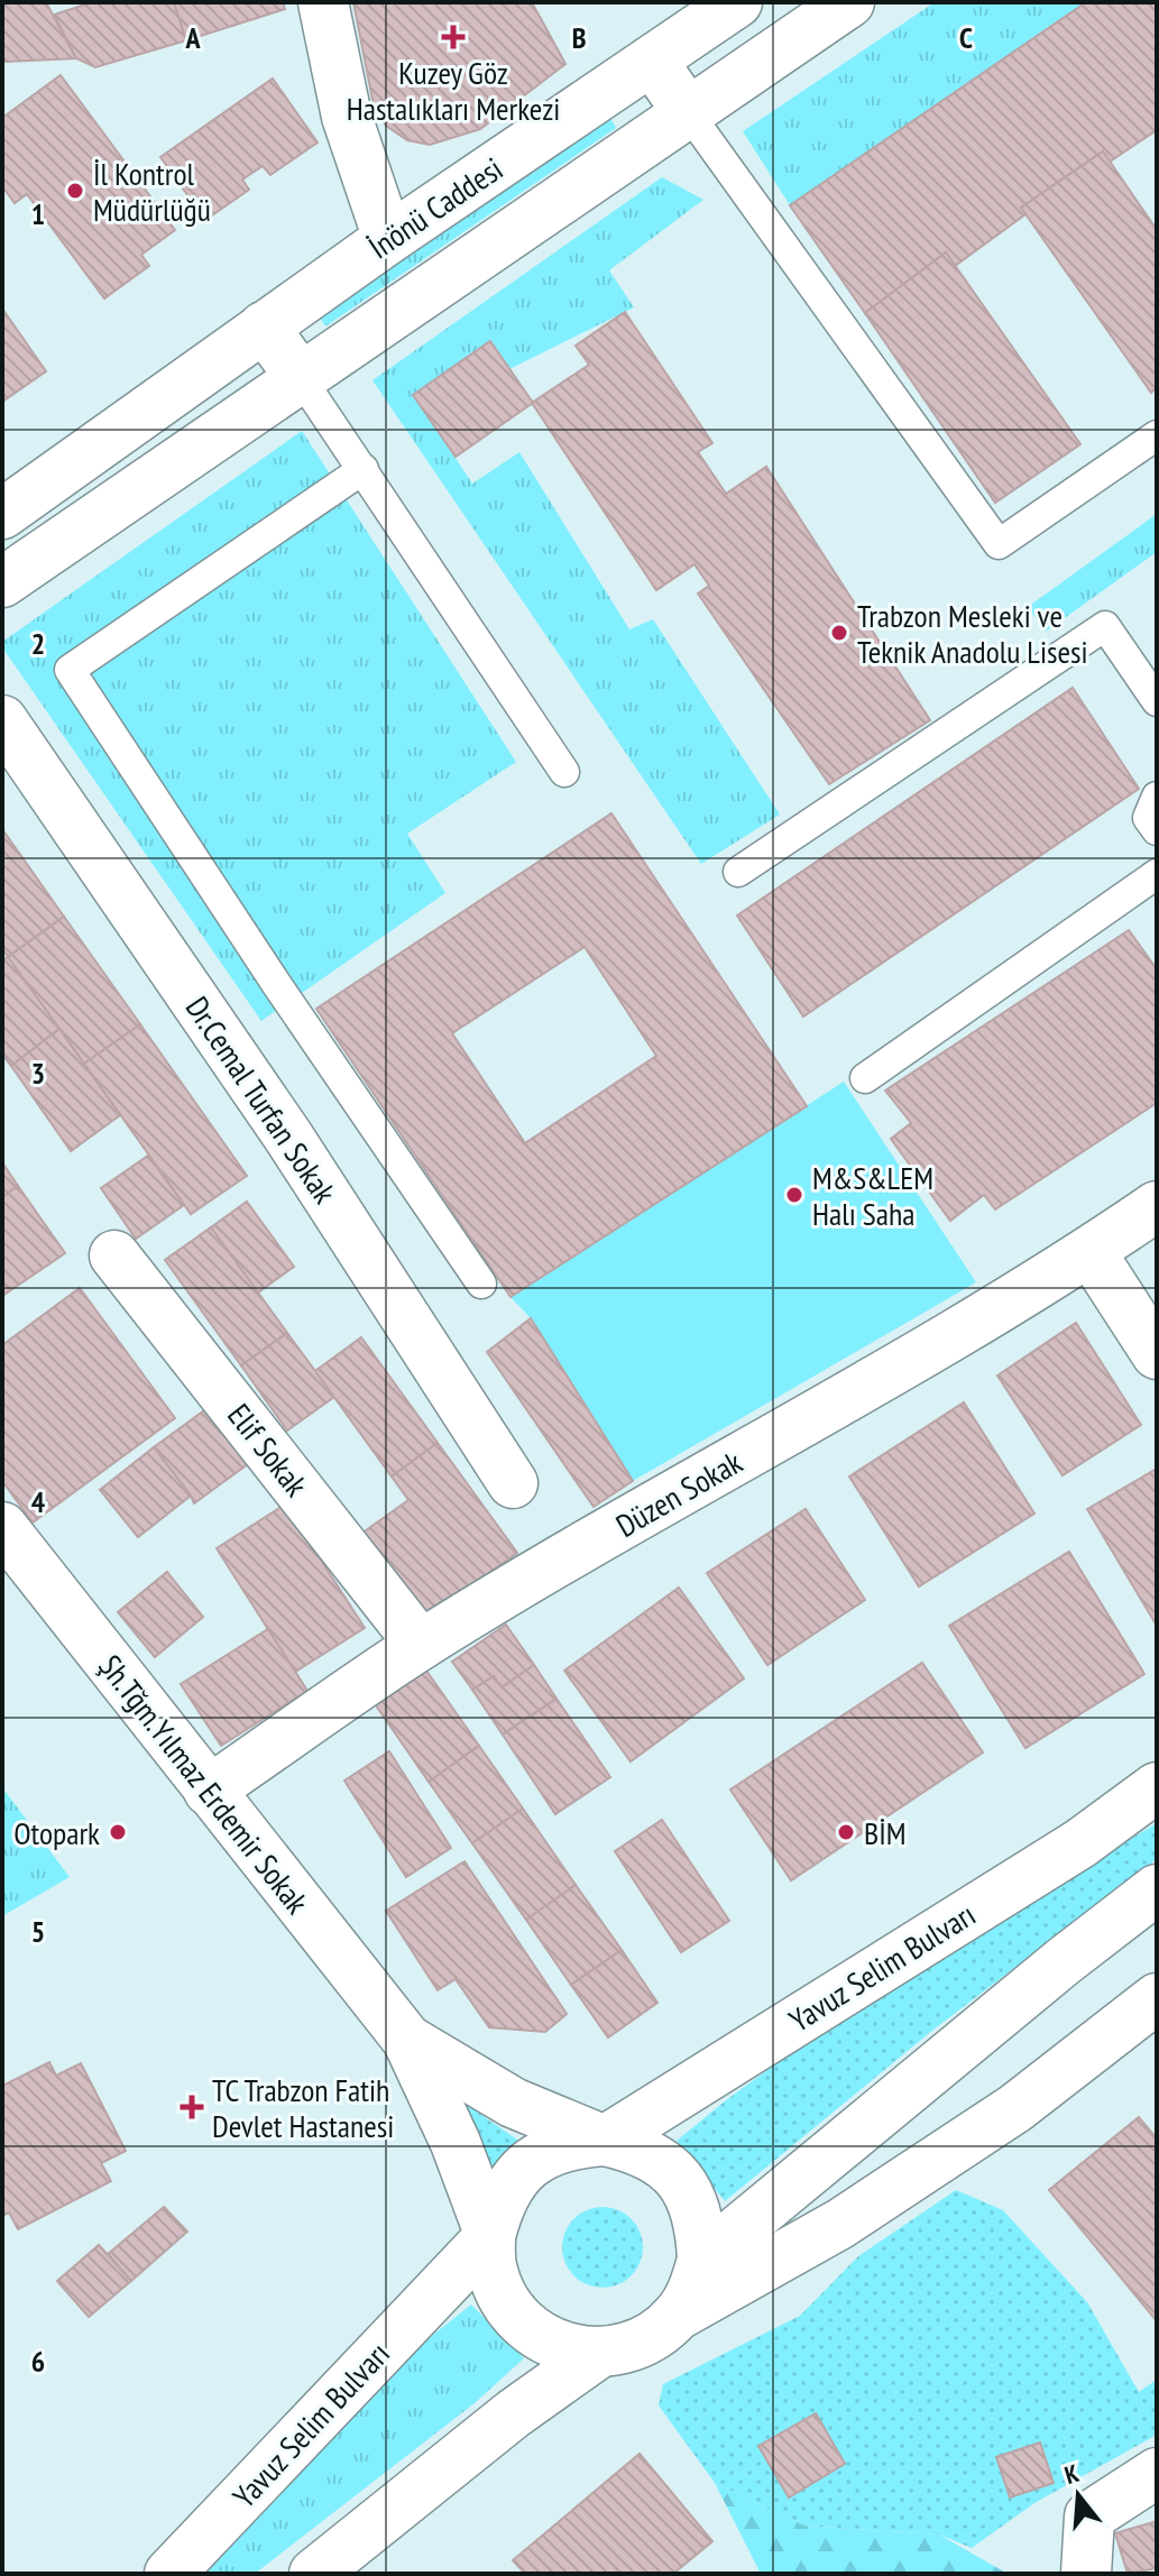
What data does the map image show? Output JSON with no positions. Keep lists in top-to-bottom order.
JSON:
{
  "streets": {
    "street": [
      "İnönü Caddesi",
      "Dr.Cemal Turfan Sokak",
      "Elif Sokak",
      "Düzen Sokak",
      "Şh.Tğm.Yılmaz Erdemir Sokak",
      "Yavuz Selim Bulvarı"
    ]
  },
  "crossings": [
    ["Elif Sokak", "Düzen Sokak"],
    ["Düzen Sokak", "Şh.Tğm.Yılmaz Erdemir Sokak"],
    ["Şh.Tğm.Yılmaz Erdemir Sokak", "Yavuz Selim Bulvarı"]
  ],
  "places": {
    "health": ["Kuzey Göz Hastalıkları Merkezi", "TC Trabzon Fatih Devlet Hastanesi"],
    "other": [
      "İl Kontrol Müdürlüğü",
      "Trabzon Mesleki ve Teknik Anadolu Lisesi",
      "M&S&LEM Halı Saha",
      "Otopark",
      "BİM"
    ]
  },
  "north": "top",
  "grid": {
    "columns": ["A", "B", "C"],
    "rows": [
      "1",
      "2",
      "3",
      "4",
      "5",
      "6"
    ]
  }
}
